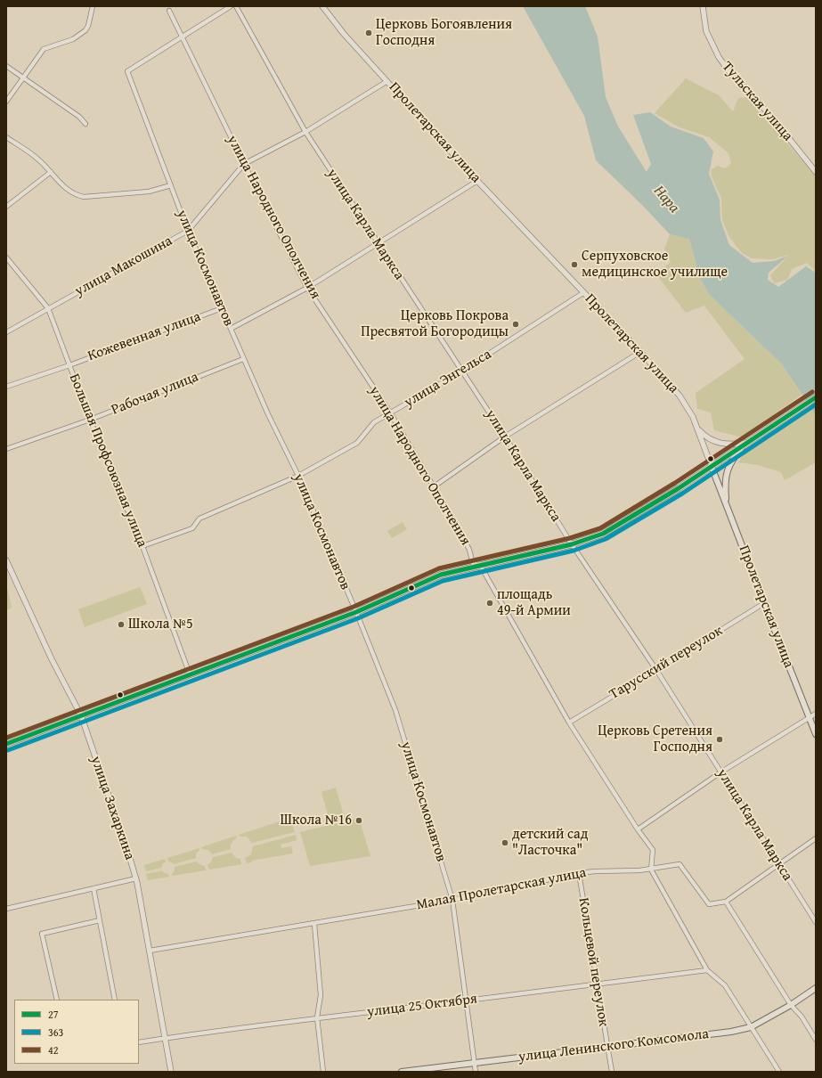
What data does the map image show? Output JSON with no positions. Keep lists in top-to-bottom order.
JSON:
{
  "streets": {
    "main road": ["Пролетарская улица", "улица Ленинского Комсомола"],
    "street": [
      "Тульская улица",
      "улица Народного Ополчения",
      "улица Карла Маркса",
      "улица Макошина",
      "улица Космонавтов",
      "Кожевенная улица",
      "улица Энгельса",
      "Рабочая улица",
      "Большая Профсоюзная улица",
      "Тарусский переулок",
      "улица Захаркина",
      "Малая Пролетарская улица",
      "Кольцевой переулок",
      "улица 25 Октября"
    ]
  },
  "crossings": [
    ["Пролетарская улица", "улица Макошина"],
    ["Пролетарская улица", "улица Энгельса"],
    ["Пролетарская улица", "Тарусский переулок"],
    ["улица Народного Ополчения", "улица Макошина"],
    ["улица Народного Ополчения", "улица Космонавтов"],
    ["улица Народного Ополчения", "улица Энгельса"],
    ["улица Народного Ополчения", "Тарусский переулок"],
    ["улица Народного Ополчения", "Малая Пролетарская улица"],
    ["улица Карла Маркса", "улица Макошина"],
    ["улица Карла Маркса", "улица Энгельса"],
    ["улица Карла Маркса", "Тарусский переулок"],
    ["улица Карла Маркса", "Малая Пролетарская улица"],
    ["улица Макошина", "улица Космонавтов"],
    ["улица Макошина", "Большая Профсоюзная улица"],
    ["улица Космонавтов", "Кожевенная улица"],
    ["улица Космонавтов", "улица Энгельса"],
    ["улица Космонавтов", "Рабочая улица"],
    ["улица Космонавтов", "Малая Пролетарская улица"],
    ["улица Космонавтов", "улица 25 Октября"],
    ["улица Космонавтов", "улица Ленинского Комсомола"],
    ["Кожевенная улица", "Большая Профсоюзная улица"],
    ["улица Энгельса", "Большая Профсоюзная улица"],
    ["Рабочая улица", "Большая Профсоюзная улица"],
    ["улица Захаркина", "Малая Пролетарская улица"],
    ["улица Захаркина", "улица 25 Октября"],
    ["Малая Пролетарская улица", "Кольцевой переулок"],
    ["Кольцевой переулок", "улица 25 Октября"],
    ["Кольцевой переулок", "улица Ленинского Комсомола"]
  ],
  "water": ["Нара"],
  "places": [
    "Церковь Богоявления Господня",
    "Серпуховское медицинское училище",
    "Церковь Покрова Пресвятой Богородицы",
    "площадь 49-й Армии",
    "Школа №5",
    "Церковь Сретения Господня",
    "Школа №16",
    "детский сад \"Ласточка\""
  ],
  "lines": ["transit line 42", "transit line 27", "transit line 363"],
  "legend": ["27", "363", "42"]
}
